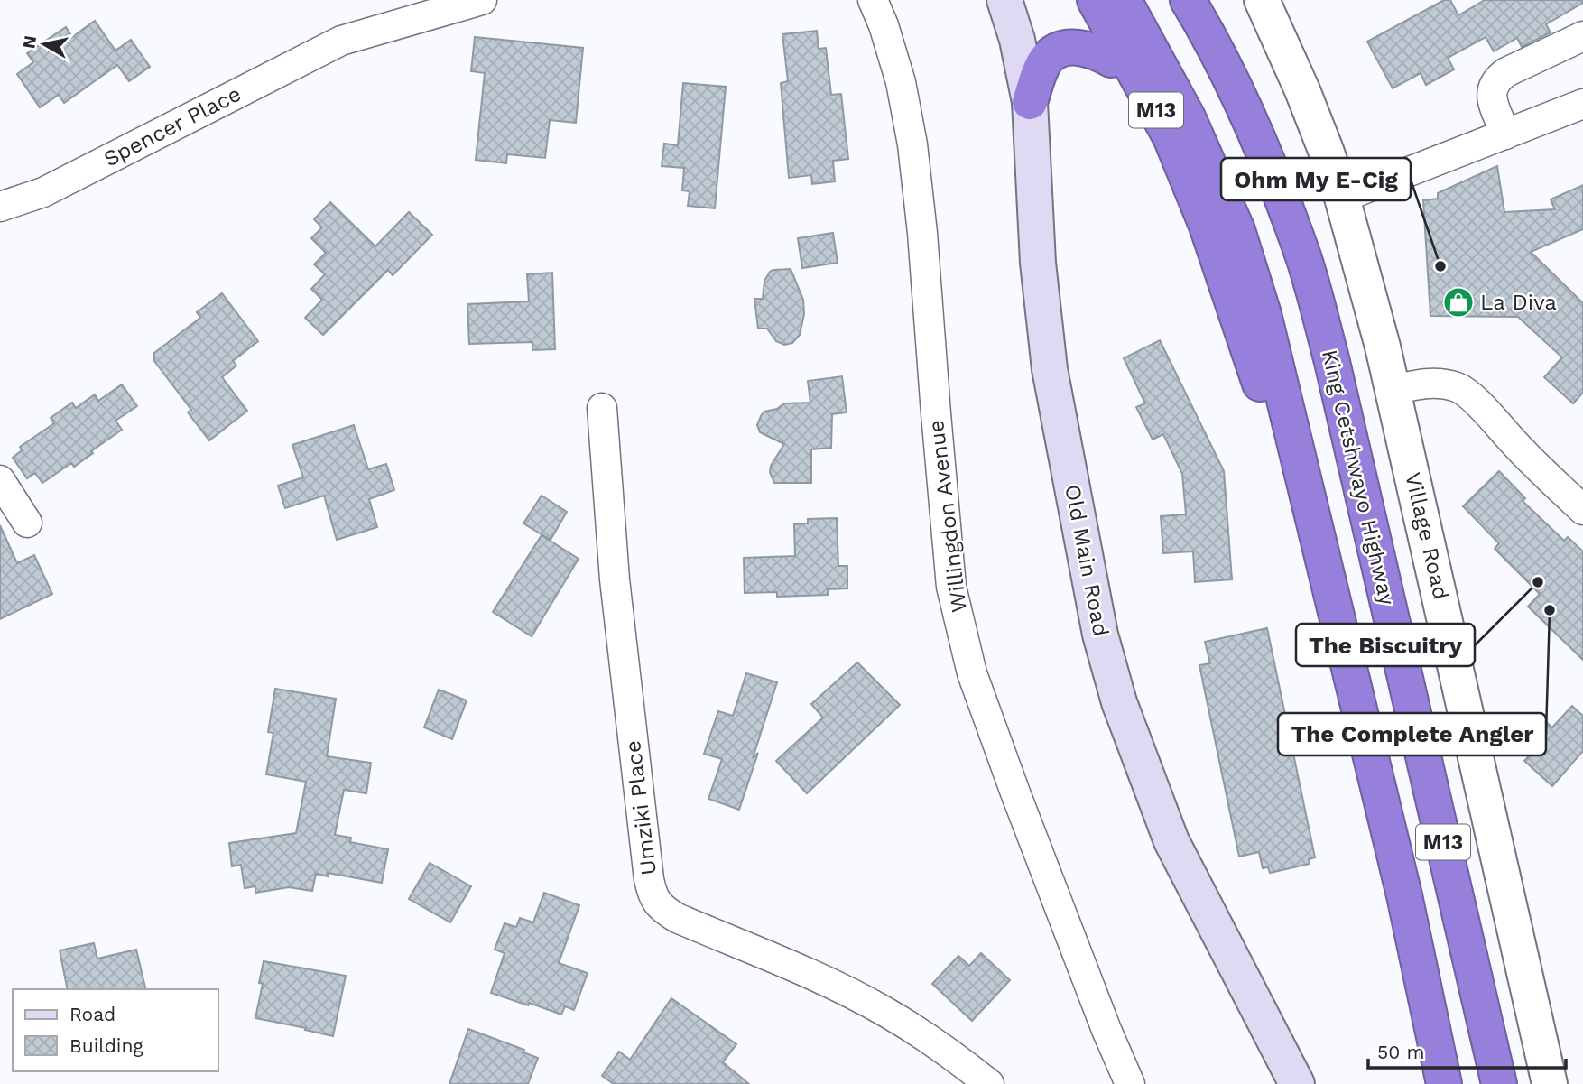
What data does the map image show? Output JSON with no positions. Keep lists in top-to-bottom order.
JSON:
{
  "streets": {
    "highway": ["M13", "King Cetshwayo Highway"],
    "main road": ["Old Main Road"],
    "street": [
      "Spencer Place",
      "Willingdon Avenue",
      "Village Road",
      "Umziki Place"
    ]
  },
  "places": {
    "other": ["Ohm My E-Cig", "The Biscuitry", "The Complete Angler"],
    "shop": ["La Diva"]
  },
  "legend": ["Road", "Building"],
  "scale_bar": "50 m",
  "north": "left"
}
